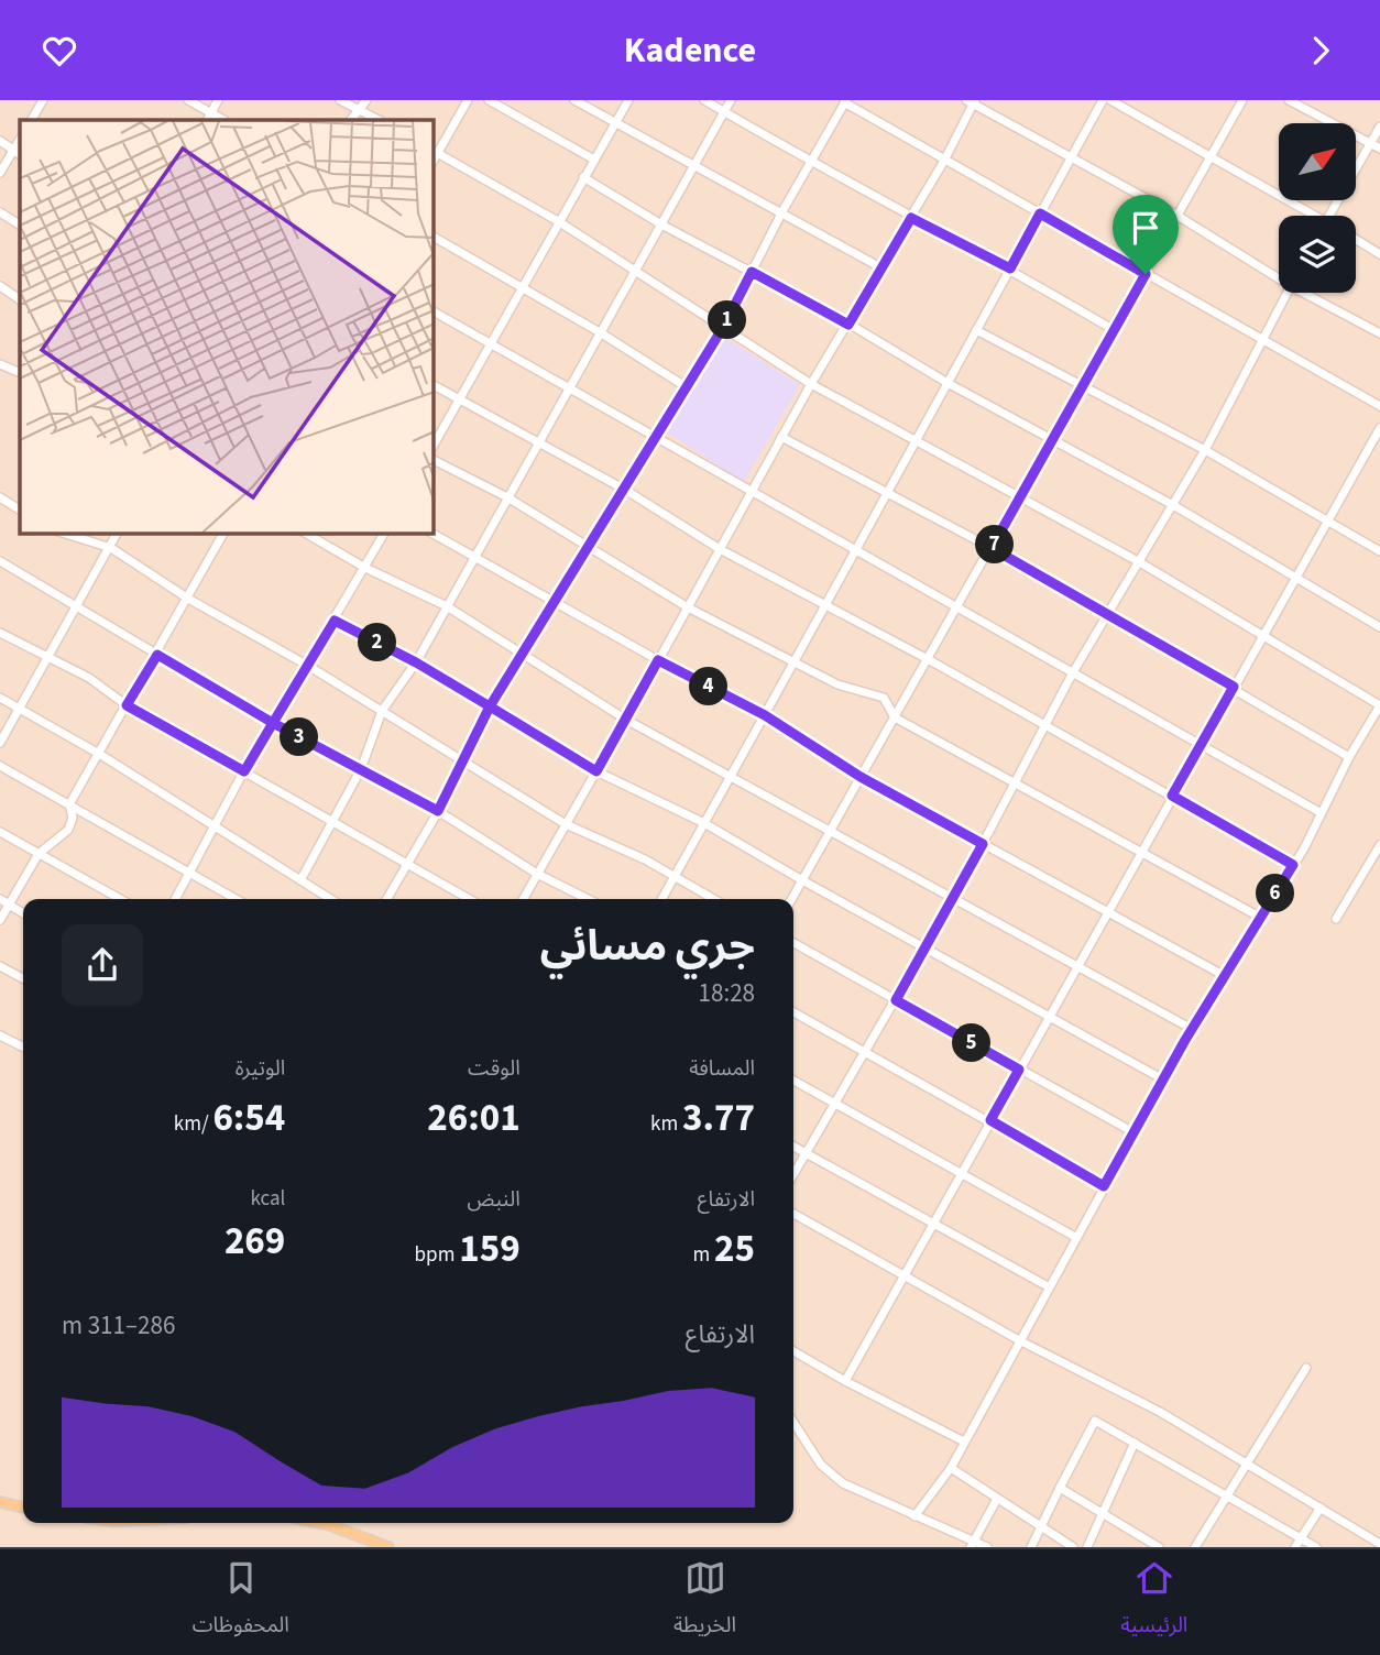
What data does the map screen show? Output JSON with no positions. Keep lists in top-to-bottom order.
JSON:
{
  "north": "top right",
  "page": {
    "header": "Kadence",
    "pins": [
      "1",
      "7",
      "2",
      "4",
      "3",
      "6",
      "5"
    ],
    "heading": ["جري مسائي", "18:28"],
    "stats": [
      ["المسافة", "3.77 km"],
      ["الوقت", "26:01"],
      ["الوتيرة", "6:54 /km"],
      ["الارتفاع", "25 m"],
      ["النبض", "159 bpm"],
      ["kcal", "269"]
    ],
    "chart": ["الارتفاع", "286–311 m"],
    "tabs": ["الرئيسية", "الخريطة", "المحفوظات"]
  }
}
